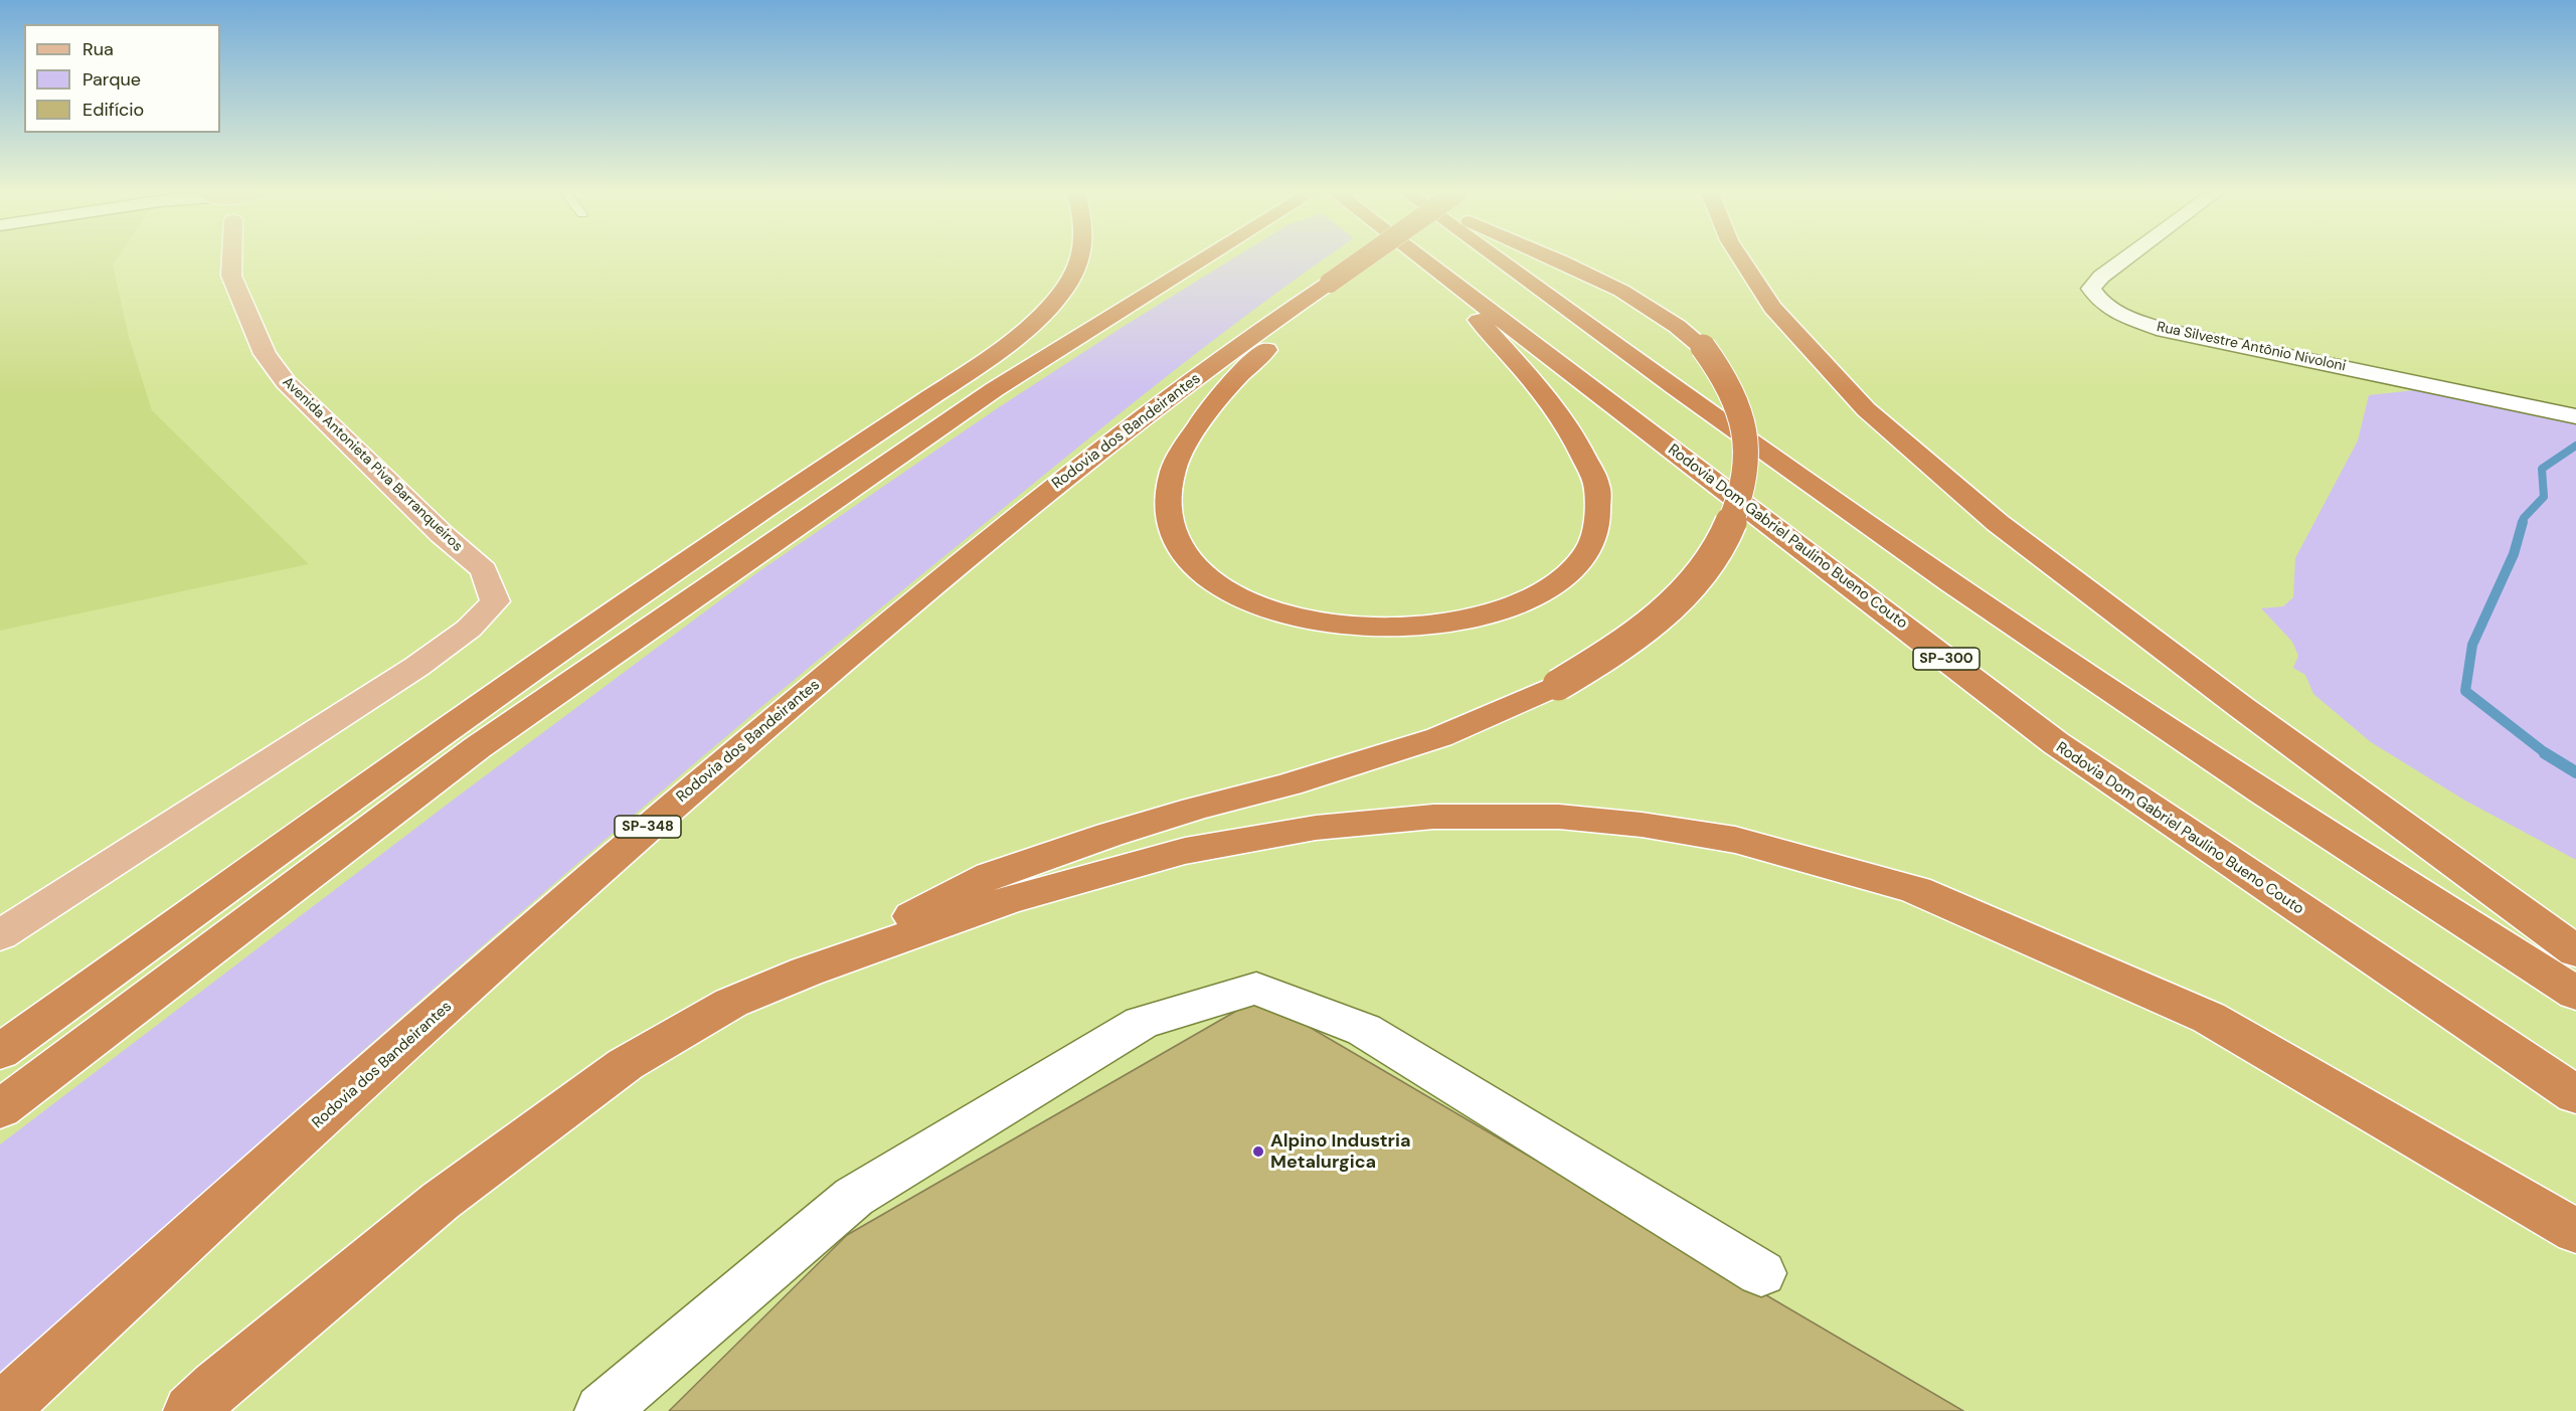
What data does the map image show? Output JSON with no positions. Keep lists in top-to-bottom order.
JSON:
{
  "streets": {
    "highway": [
      "Rodovia dos Bandeirantes",
      "Rodovia Dom Gabriel Paulino Bueno Couto",
      "SP-300",
      "SP-348"
    ],
    "main road": ["Avenida Antonieta Piva Barranqueiros"],
    "street": ["Rua Silvestre Antônio Nivoloni"]
  },
  "places": ["Alpino Industria Metalurgica"],
  "legend": ["Rua", "Parque", "Edifício"]
}
